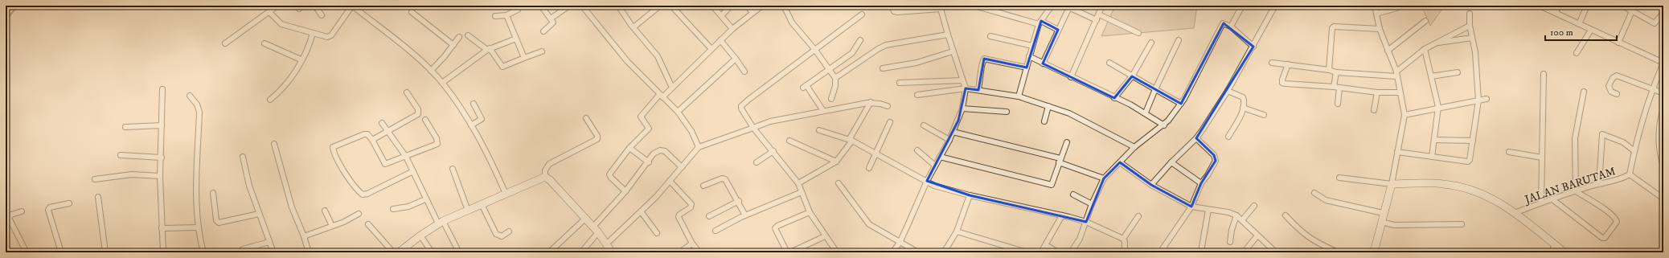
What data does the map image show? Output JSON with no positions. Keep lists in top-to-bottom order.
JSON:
{
  "streets": {
    "street": ["JALAN BARUTAM"]
  },
  "scale_bar": "100 m"
}
